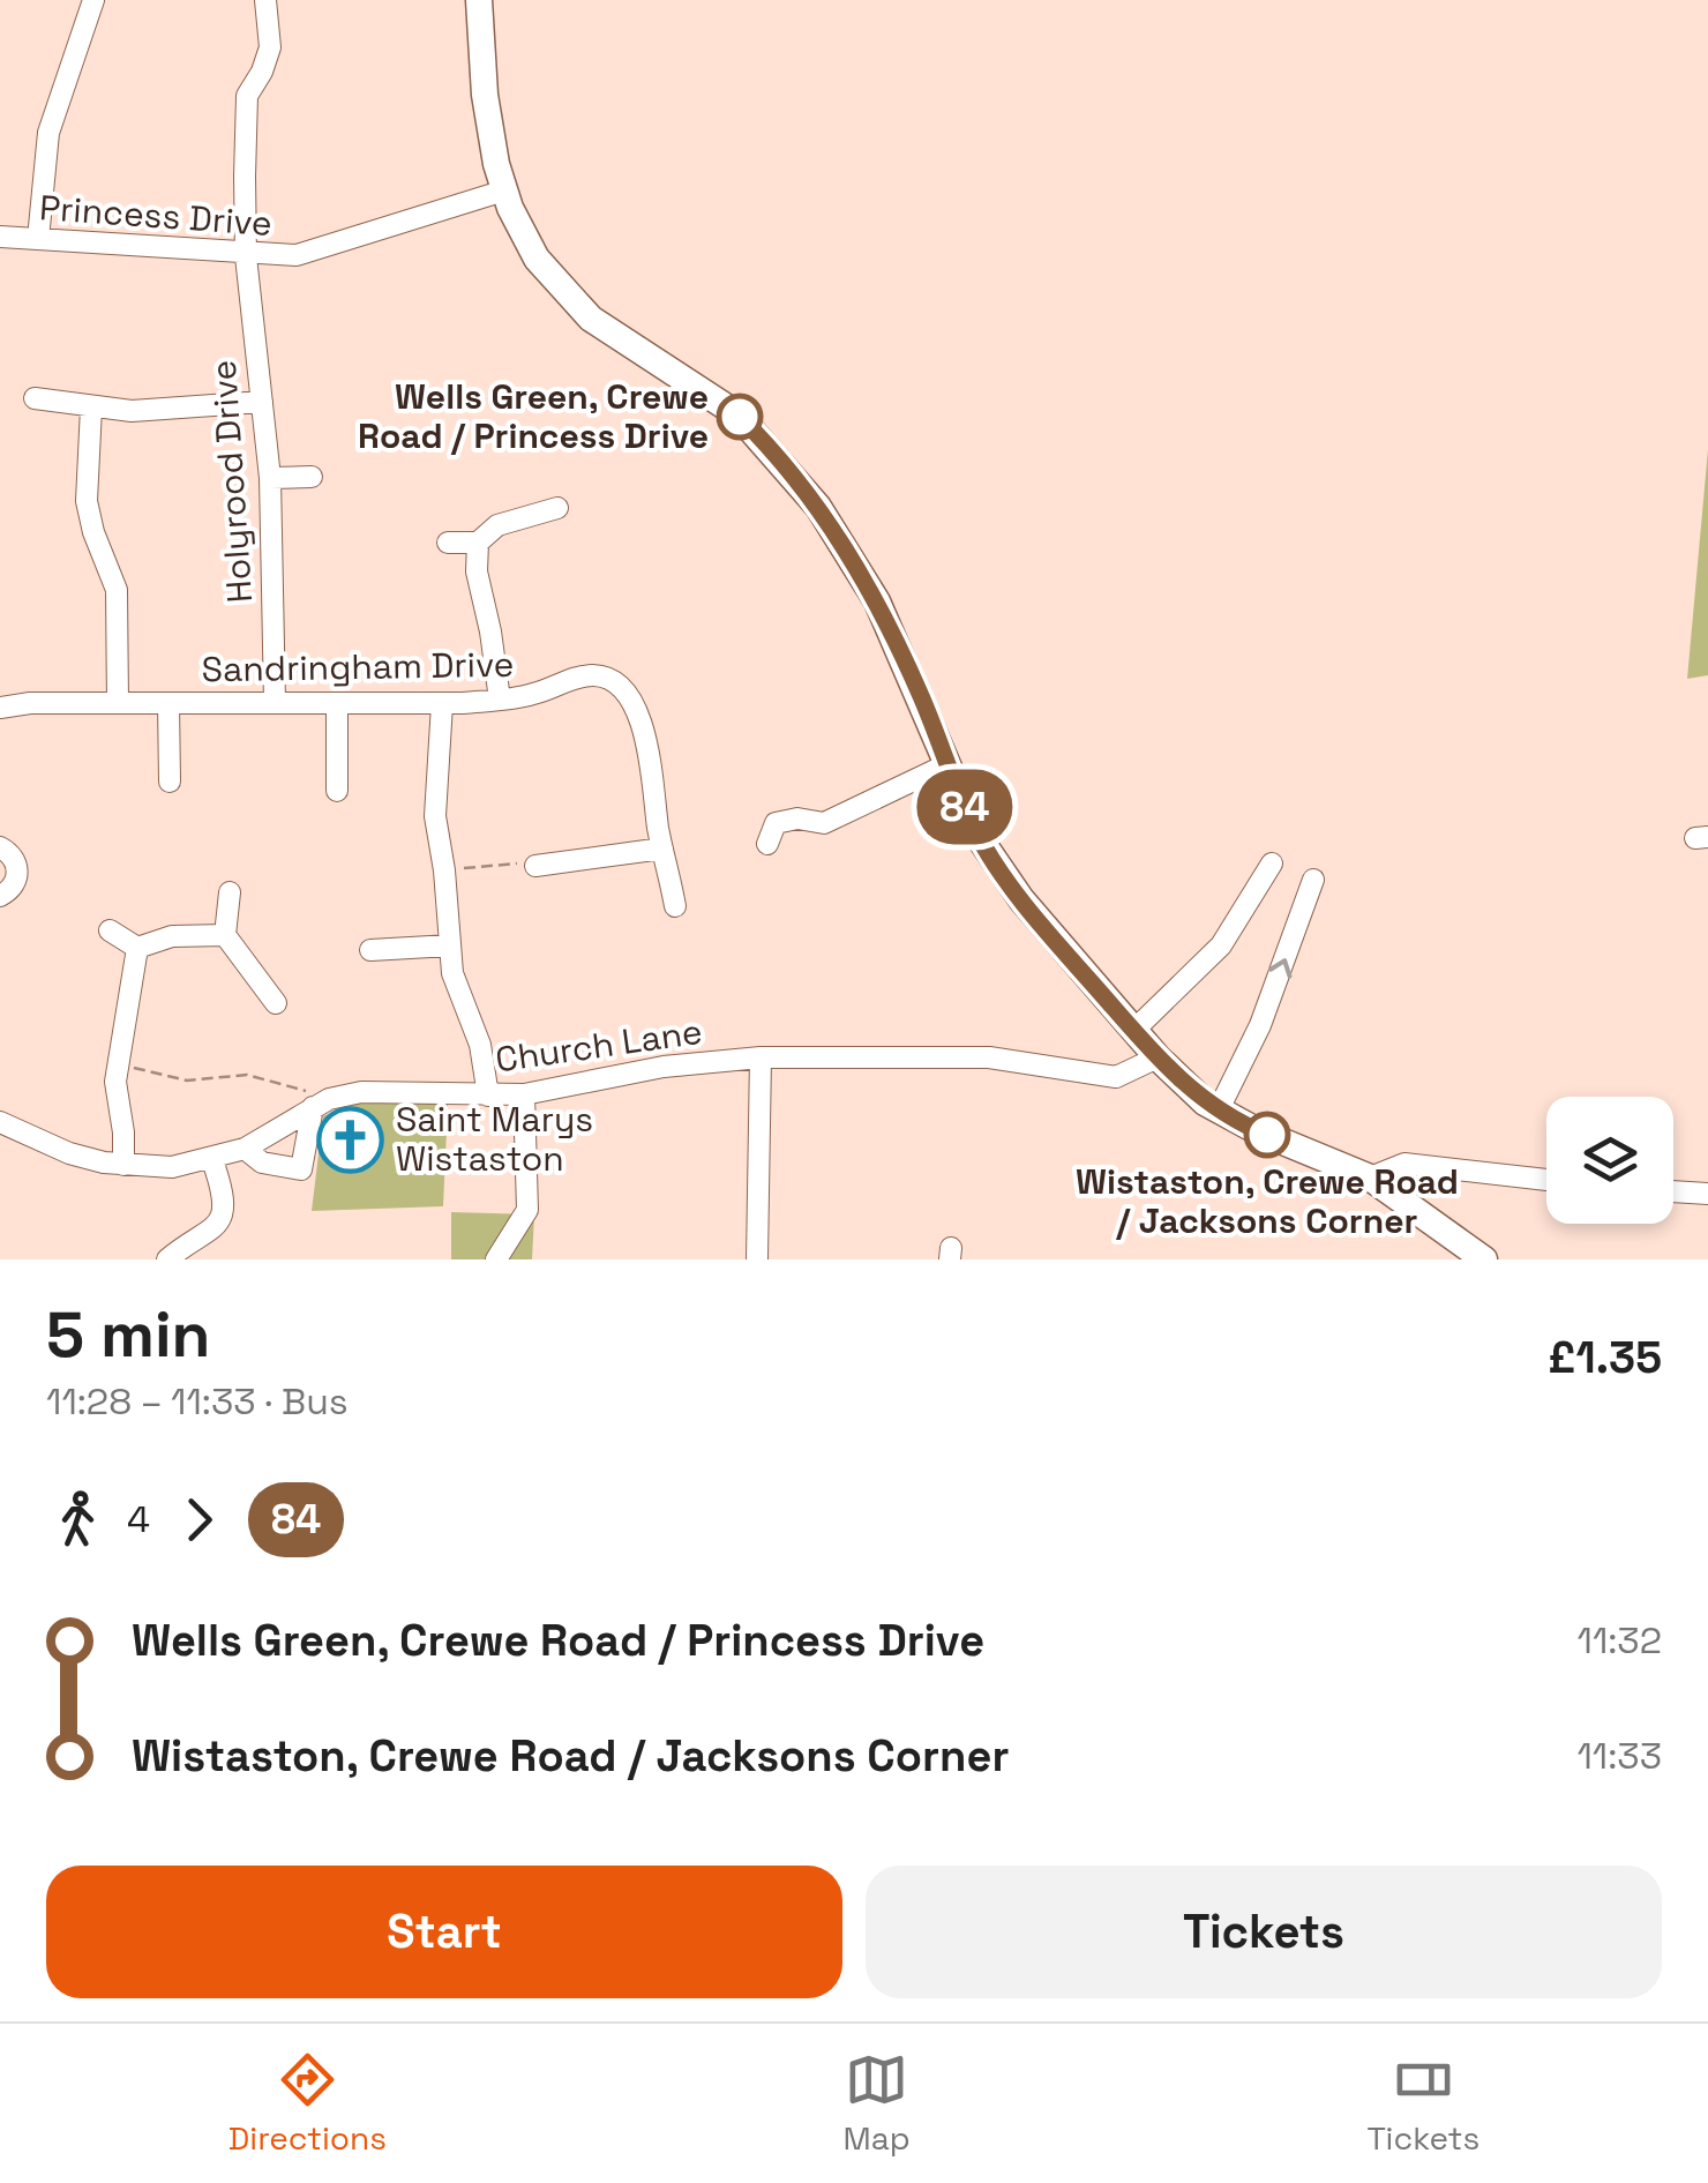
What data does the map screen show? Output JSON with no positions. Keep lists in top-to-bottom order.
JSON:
{
  "streets": {
    "street": [
      "Princess Drive",
      "Holyrood Drive",
      "Sandringham Drive",
      "Church Lane"
    ]
  },
  "crossings": [
    ["Princess Drive", "Holyrood Drive"],
    ["Holyrood Drive", "Sandringham Drive"]
  ],
  "places": {
    "other": ["Wells Green, Crewe Road / Princess Drive", "Wistaston, Crewe Road / Jacksons Corner"],
    "church": ["Saint Marys Wistaston"]
  },
  "lines": ["bus line 84"],
  "page": {
    "on_map": "84",
    "heading": ["5 min", "11:28 – 11:33 · Bus", "£1.35"],
    "legs": ["4", "84"],
    "list": [
      {
        "name": "Wells Green, Crewe Road / Princess Drive",
        "value": "11:32"
      },
      {
        "name": "Wistaston, Crewe Road / Jacksons Corner",
        "value": "11:33"
      }
    ],
    "buttons": ["Start", "Tickets"],
    "tabs": ["Directions", "Map", "Tickets"]
  }
}
